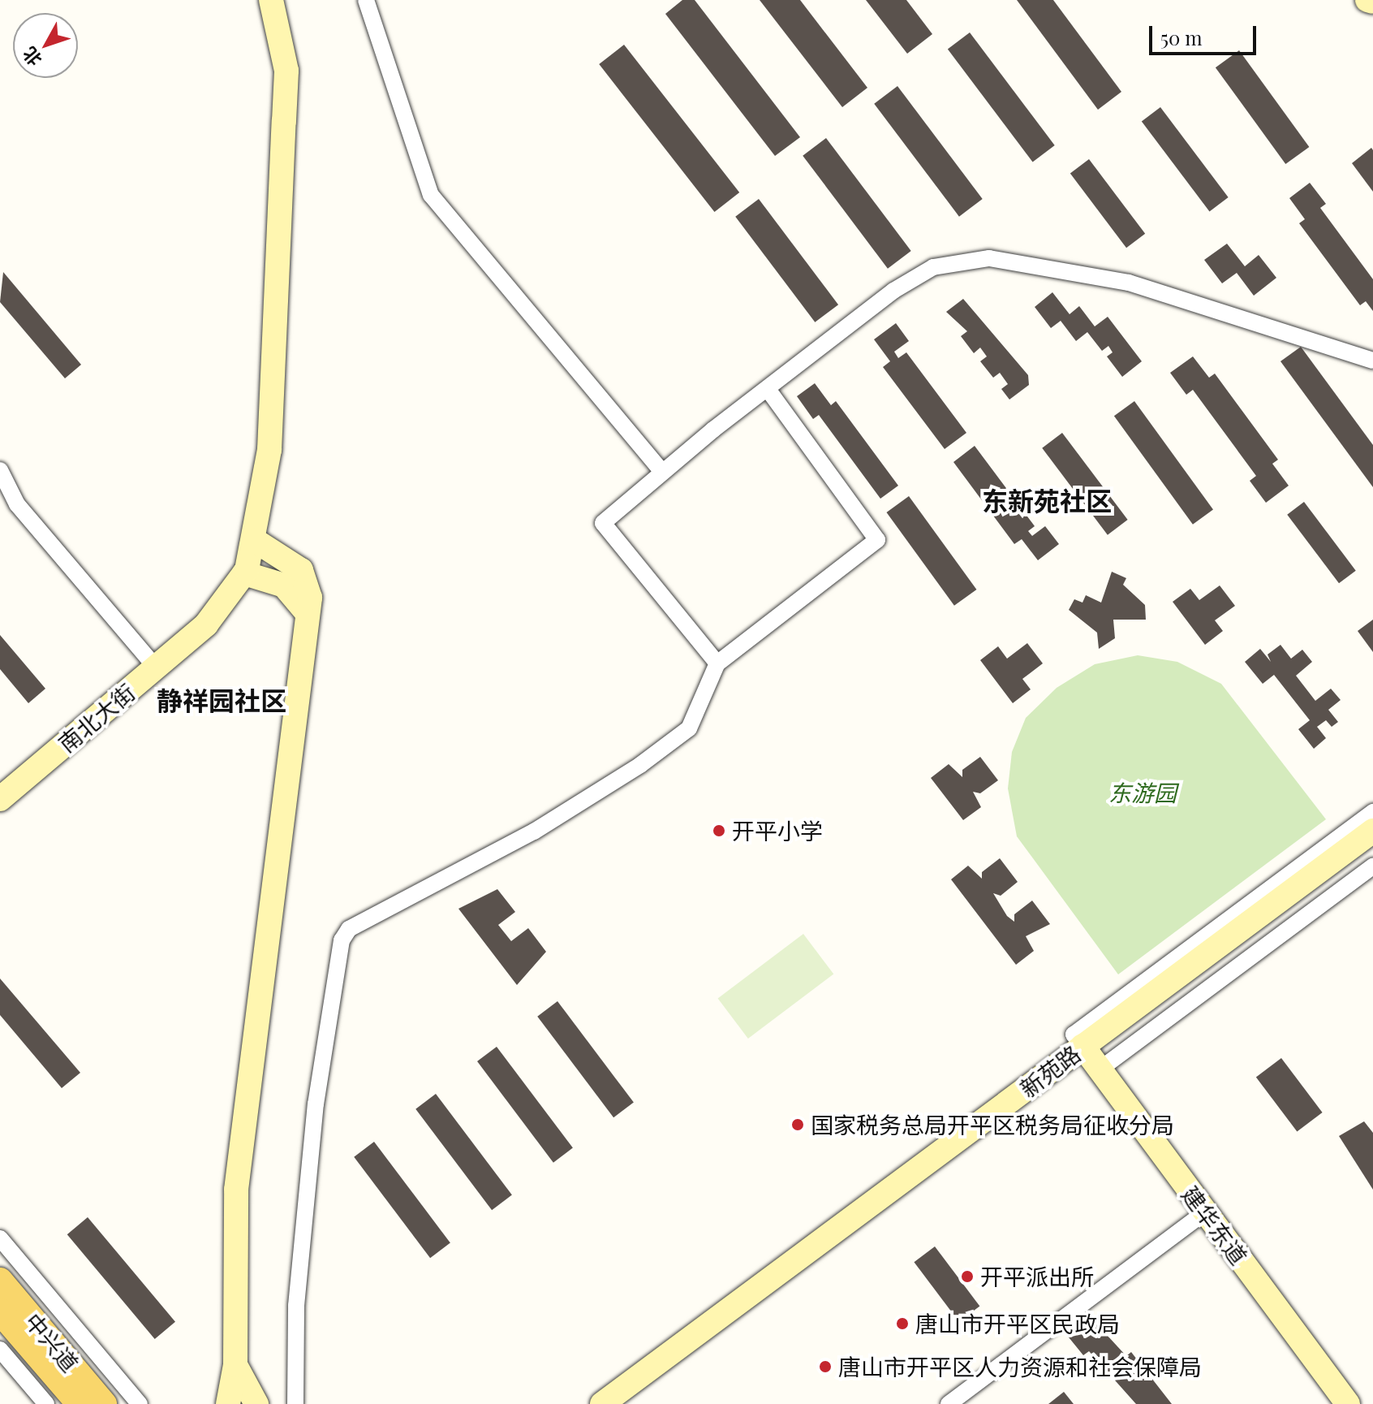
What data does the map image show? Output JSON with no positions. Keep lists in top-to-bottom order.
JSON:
{
  "streets": {
    "main road": [
      "南北大街",
      "新苑路",
      "建华东道",
      "中兴道"
    ]
  },
  "crossings": [
    ["新苑路", "建华东道"]
  ],
  "districts": ["东新苑社区", "静祥园社区"],
  "parks": ["东游园"],
  "places": [
    "开平小学",
    "国家税务总局开平区税务局征收分局",
    "开平派出所",
    "唐山市开平区民政局",
    "唐山市开平区人力资源和社会保障局"
  ],
  "scale_bar": "50 m",
  "north": "bottom left"
}
